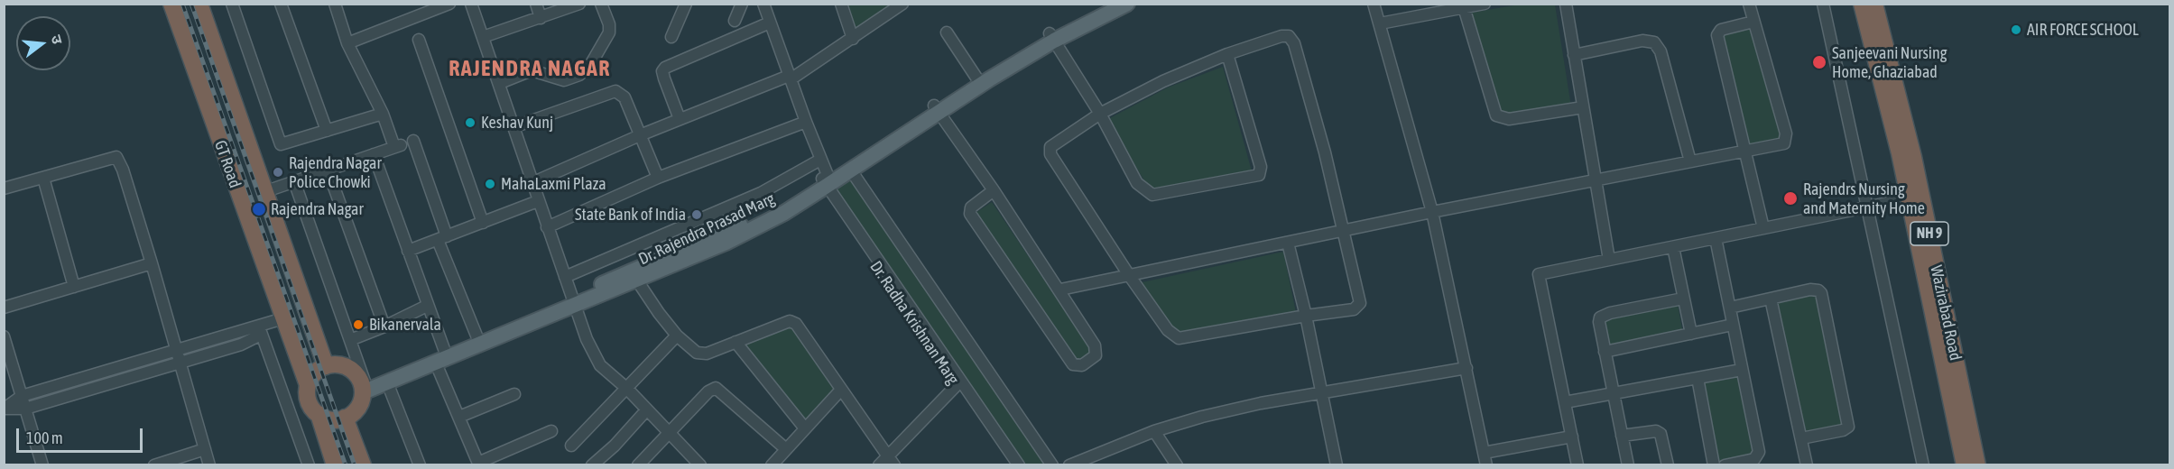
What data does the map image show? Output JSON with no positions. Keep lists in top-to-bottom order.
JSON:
{
  "streets": {
    "highway": ["GT Road", "NH 9", "Wazirabad Road"],
    "main road": ["Dr. Rajendra Prasad Marg"],
    "street": ["Dr. Radha Krishnan Marg"]
  },
  "crossings": [
    ["GT Road", "Dr. Rajendra Prasad Marg"],
    ["Dr. Rajendra Prasad Marg", "Dr. Radha Krishnan Marg"]
  ],
  "districts": ["RAJENDRA NAGAR"],
  "places": [
    "AIR FORCE SCHOOL",
    "Sanjeevani Nursing Home, Ghaziabad",
    "Keshav Kunj",
    "Rajendra Nagar Police Chowki",
    "MahaLaxmi Plaza",
    "Rajendrs Nursing and Maternity Home",
    "Rajendra Nagar",
    "State Bank of India",
    "Bikanervala"
  ],
  "scale_bar": "100 m",
  "north": "right"
}
